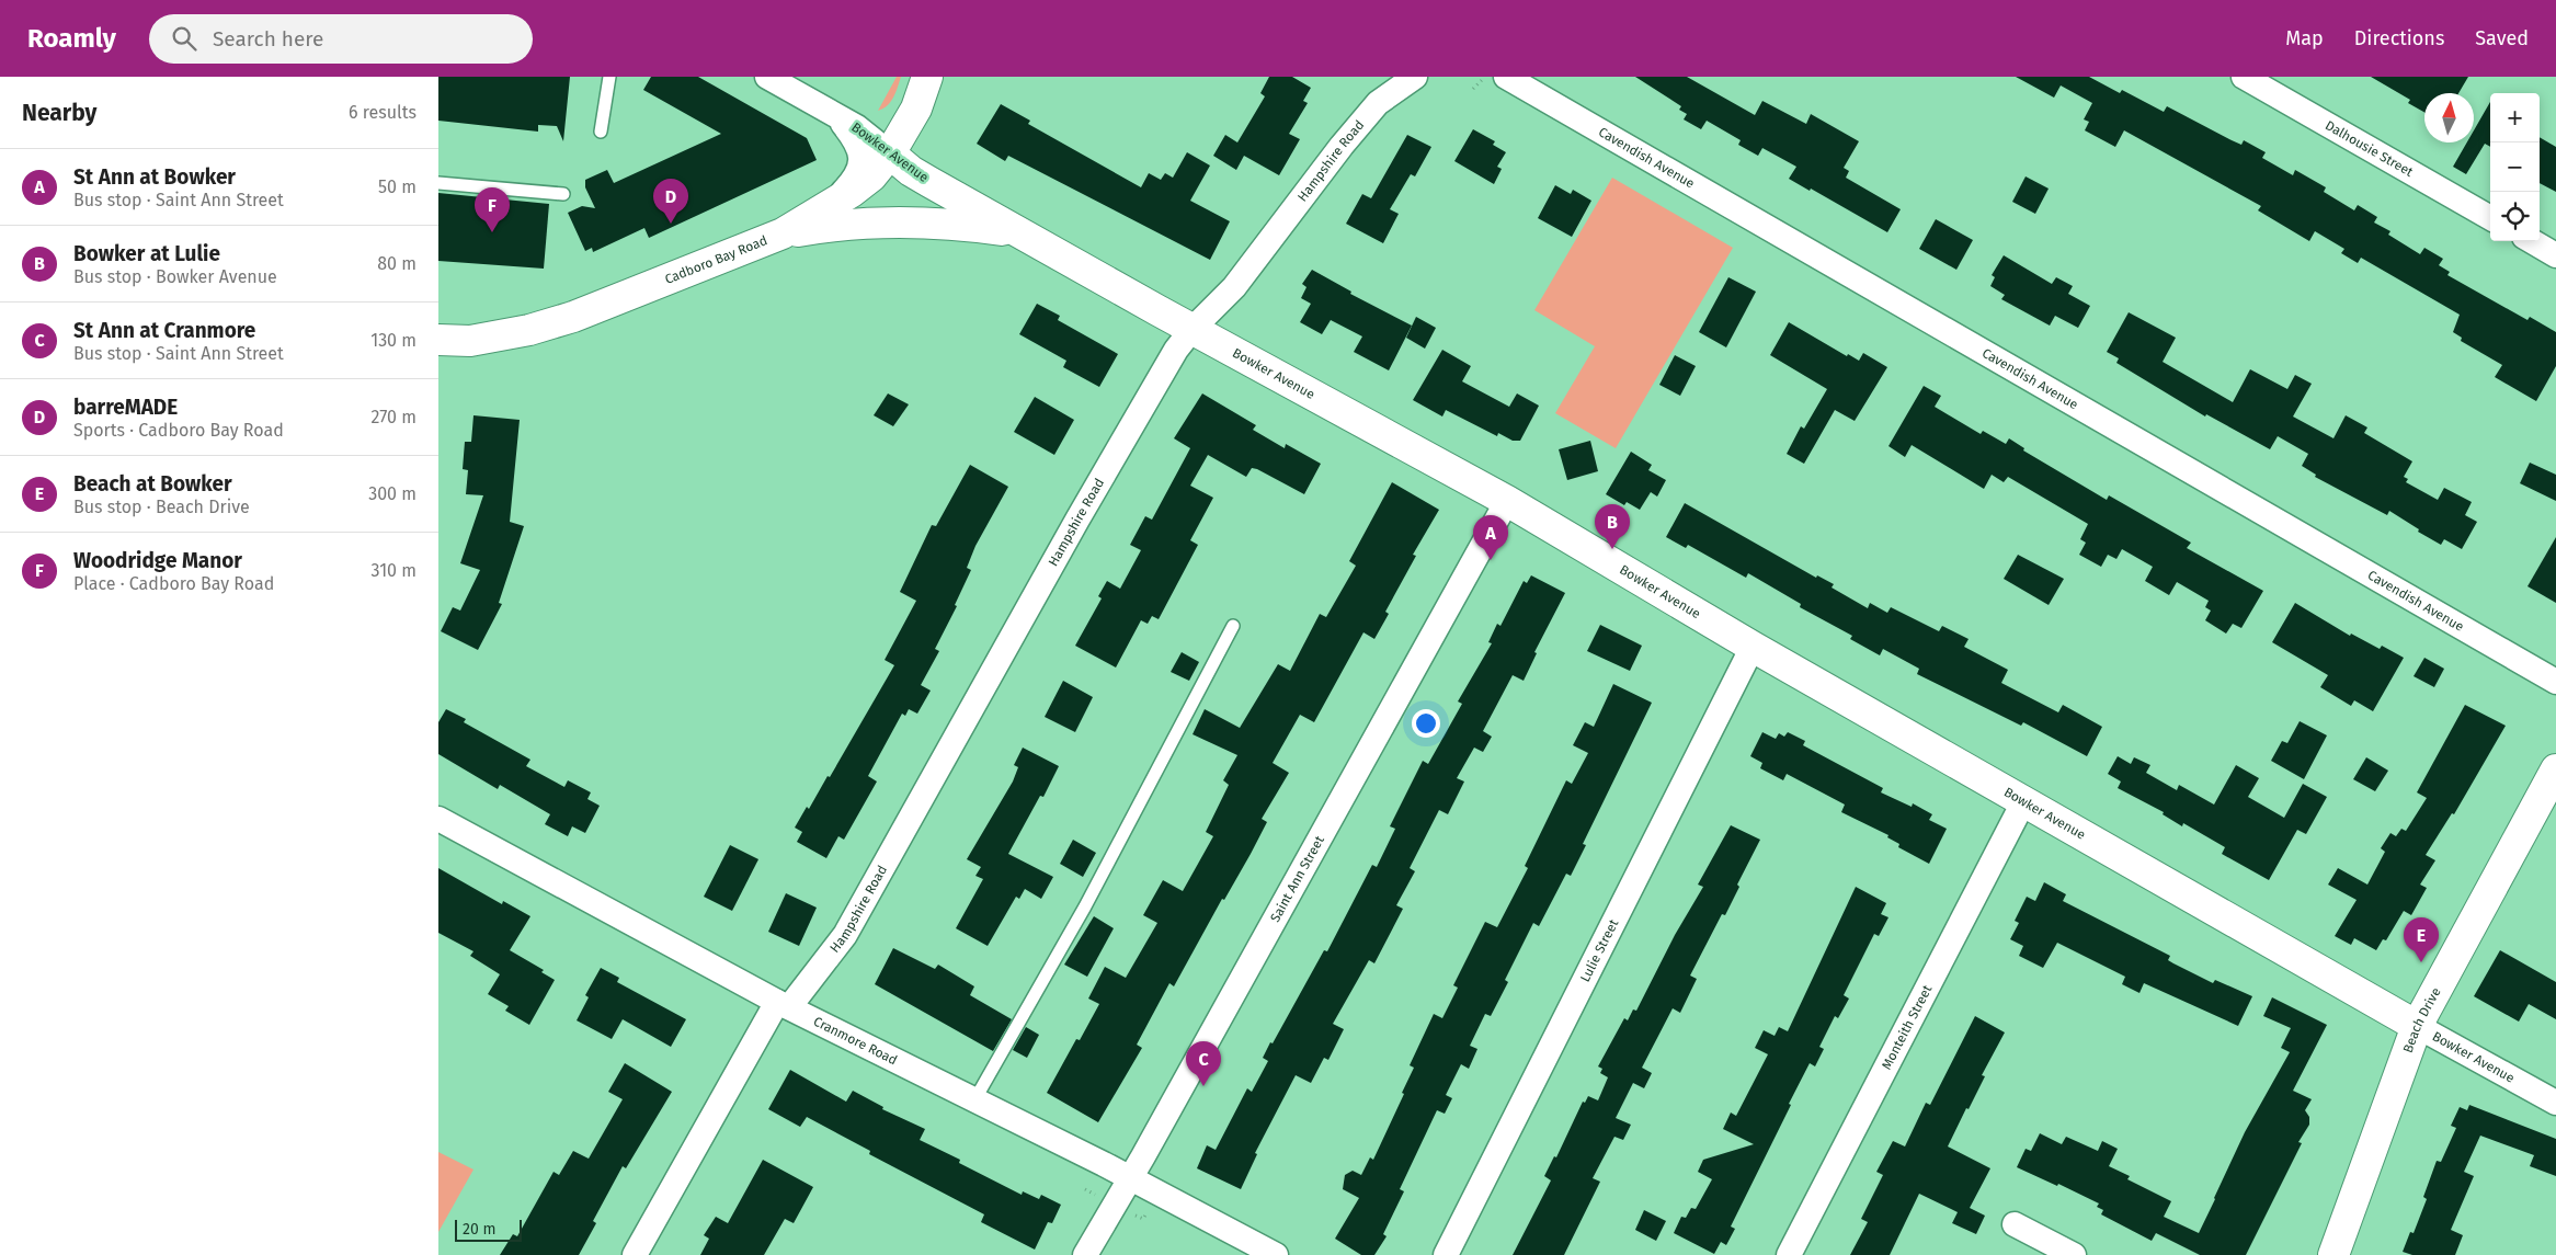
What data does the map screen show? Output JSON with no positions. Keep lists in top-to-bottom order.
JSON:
{
  "streets": {
    "street": [
      "Dalhousie Street",
      "Bowker Avenue",
      "Cavendish Avenue",
      "Hampshire Road",
      "Cadboro Bay Road",
      "Saint Ann Street",
      "Lulie Street",
      "Beach Drive",
      "Monteith Street",
      "Cranmore Road"
    ]
  },
  "crossings": [
    ["Bowker Avenue", "Hampshire Road"],
    ["Bowker Avenue", "Cadboro Bay Road"],
    ["Bowker Avenue", "Saint Ann Street"],
    ["Bowker Avenue", "Lulie Street"],
    ["Bowker Avenue", "Beach Drive"],
    ["Bowker Avenue", "Monteith Street"],
    ["Hampshire Road", "Cranmore Road"],
    ["Saint Ann Street", "Cranmore Road"]
  ],
  "scale_bar": "20 m",
  "north": "top",
  "page": {
    "header": "Roamly",
    "search": "Search here",
    "nav": ["Map", "Directions", "Saved"],
    "heading": ["Nearby", "6 results"],
    "map_buttons": ["+", "−"],
    "list": [
      {
        "mark": "A",
        "name": "St Ann at Bowker",
        "note": "Bus stop · Saint Ann Street",
        "value": "50 m"
      },
      {
        "mark": "B",
        "name": "Bowker at Lulie",
        "note": "Bus stop · Bowker Avenue",
        "value": "80 m"
      },
      {
        "mark": "C",
        "name": "St Ann at Cranmore",
        "note": "Bus stop · Saint Ann Street",
        "value": "130 m"
      },
      {
        "mark": "D",
        "name": "barreMADE",
        "note": "Sports · Cadboro Bay Road",
        "value": "270 m"
      },
      {
        "mark": "E",
        "name": "Beach at Bowker",
        "note": "Bus stop · Beach Drive",
        "value": "300 m"
      },
      {
        "mark": "F",
        "name": "Woodridge Manor",
        "note": "Place · Cadboro Bay Road",
        "value": "310 m"
      }
    ],
    "pins": [
      "D",
      "F",
      "B",
      "A",
      "E",
      "C"
    ],
    "scale": "20 m"
  }
}
